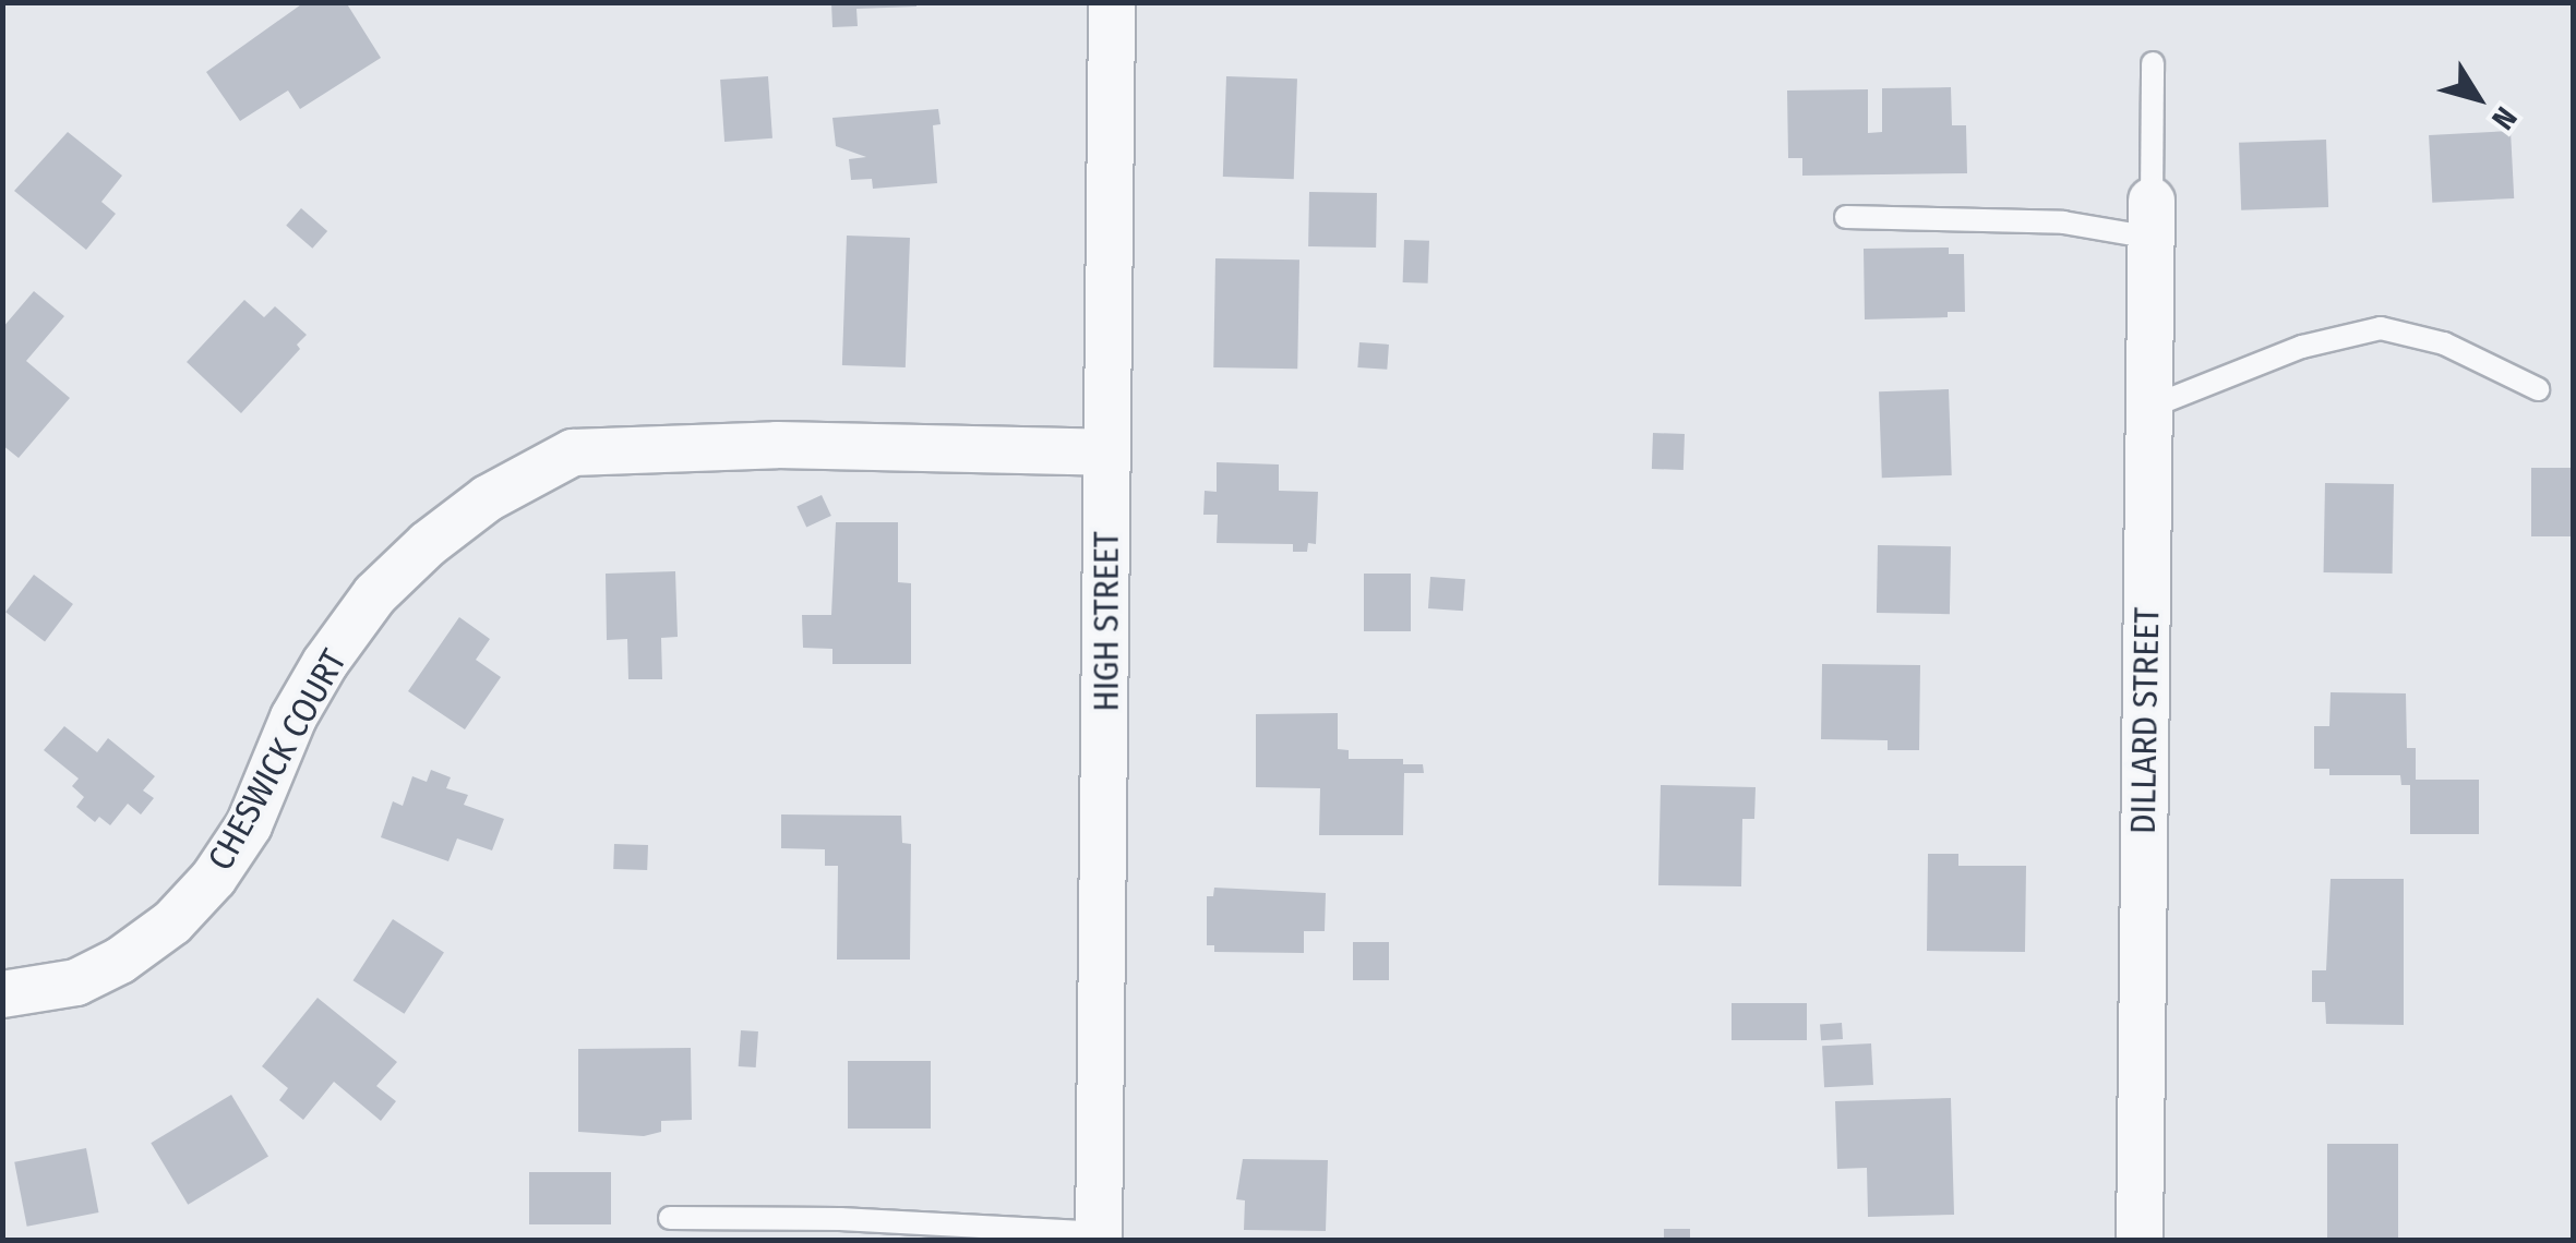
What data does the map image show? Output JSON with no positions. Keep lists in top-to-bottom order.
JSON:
{
  "streets": {
    "street": ["HIGH STREET", "DILLARD STREET", "CHESWICK COURT"]
  },
  "crossings": [
    ["HIGH STREET", "CHESWICK COURT"]
  ],
  "north": "bottom right"
}
